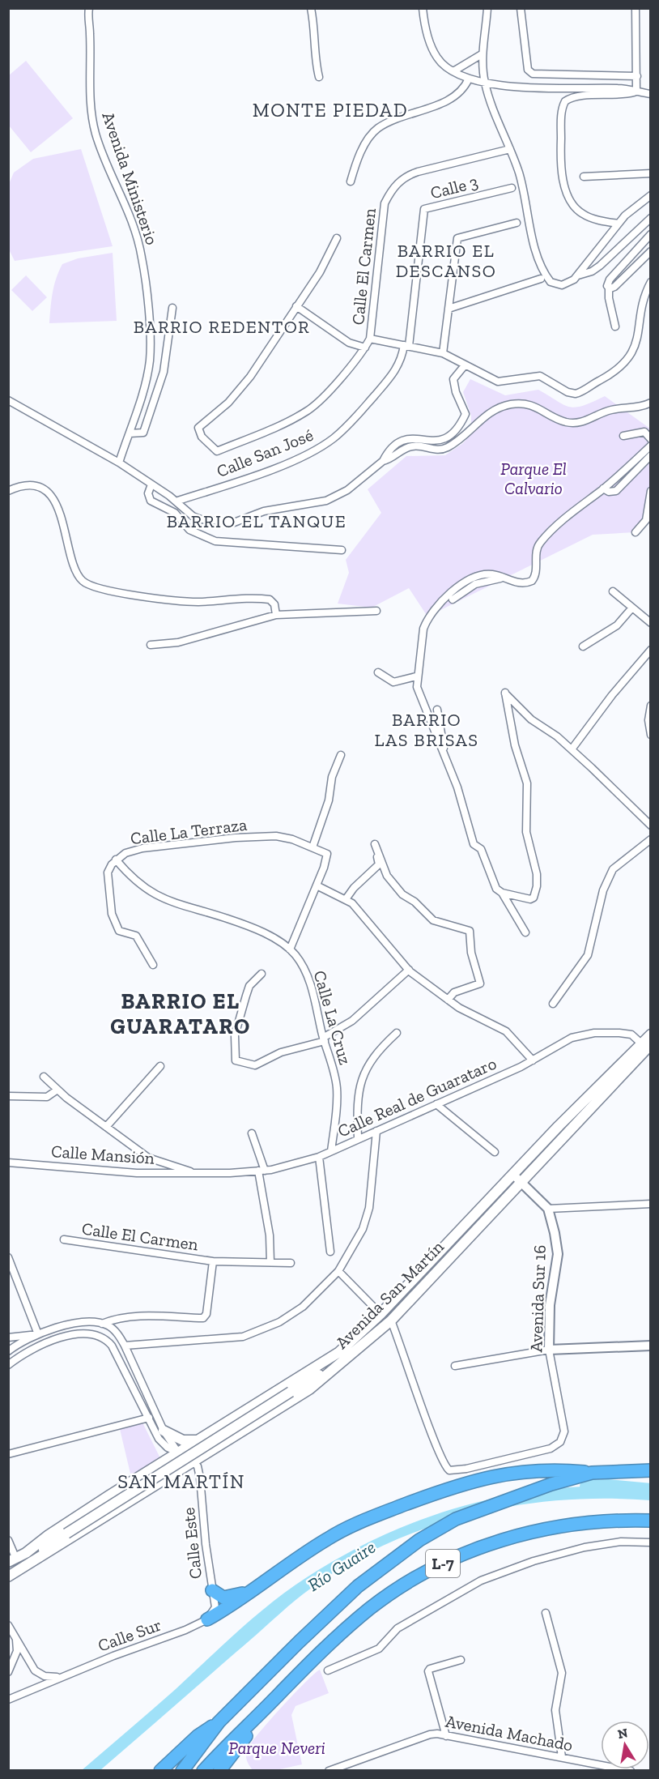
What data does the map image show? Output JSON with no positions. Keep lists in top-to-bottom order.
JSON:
{
  "streets": {
    "highway": ["L-7"],
    "main road": ["Avenida San Martín"],
    "street": [
      "Avenida Ministerio",
      "Calle 3",
      "Calle El Carmen",
      "Calle San José",
      "Calle La Terraza",
      "Calle La Cruz",
      "Calle Real de Guarataro",
      "Calle Mansión",
      "Avenida Sur 16",
      "Calle Este",
      "Calle Sur",
      "Avenida Machado"
    ]
  },
  "crossings": [
    ["Calle 3", "Calle San José"],
    ["Calle La Terraza", "Calle La Cruz"],
    ["Calle La Cruz", "Calle Real de Guarataro"],
    ["Calle Real de Guarataro", "Calle Mansión"],
    ["Calle Real de Guarataro", "Avenida San Martín"],
    ["Avenida San Martín", "Avenida Sur 16"],
    ["Avenida San Martín", "Calle Este"],
    ["Calle Este", "Calle Sur"]
  ],
  "districts": [
    "MONTE PIEDAD",
    "BARRIO EL DESCANSO",
    "BARRIO REDENTOR",
    "BARRIO EL TANQUE",
    "BARRIO LAS BRISAS",
    "BARRIO EL GUARATARO",
    "SAN MARTÍN"
  ],
  "water": ["Río Guaire"],
  "parks": ["Parque El Calvario", "Parque Neveri"],
  "north": "top"
}
